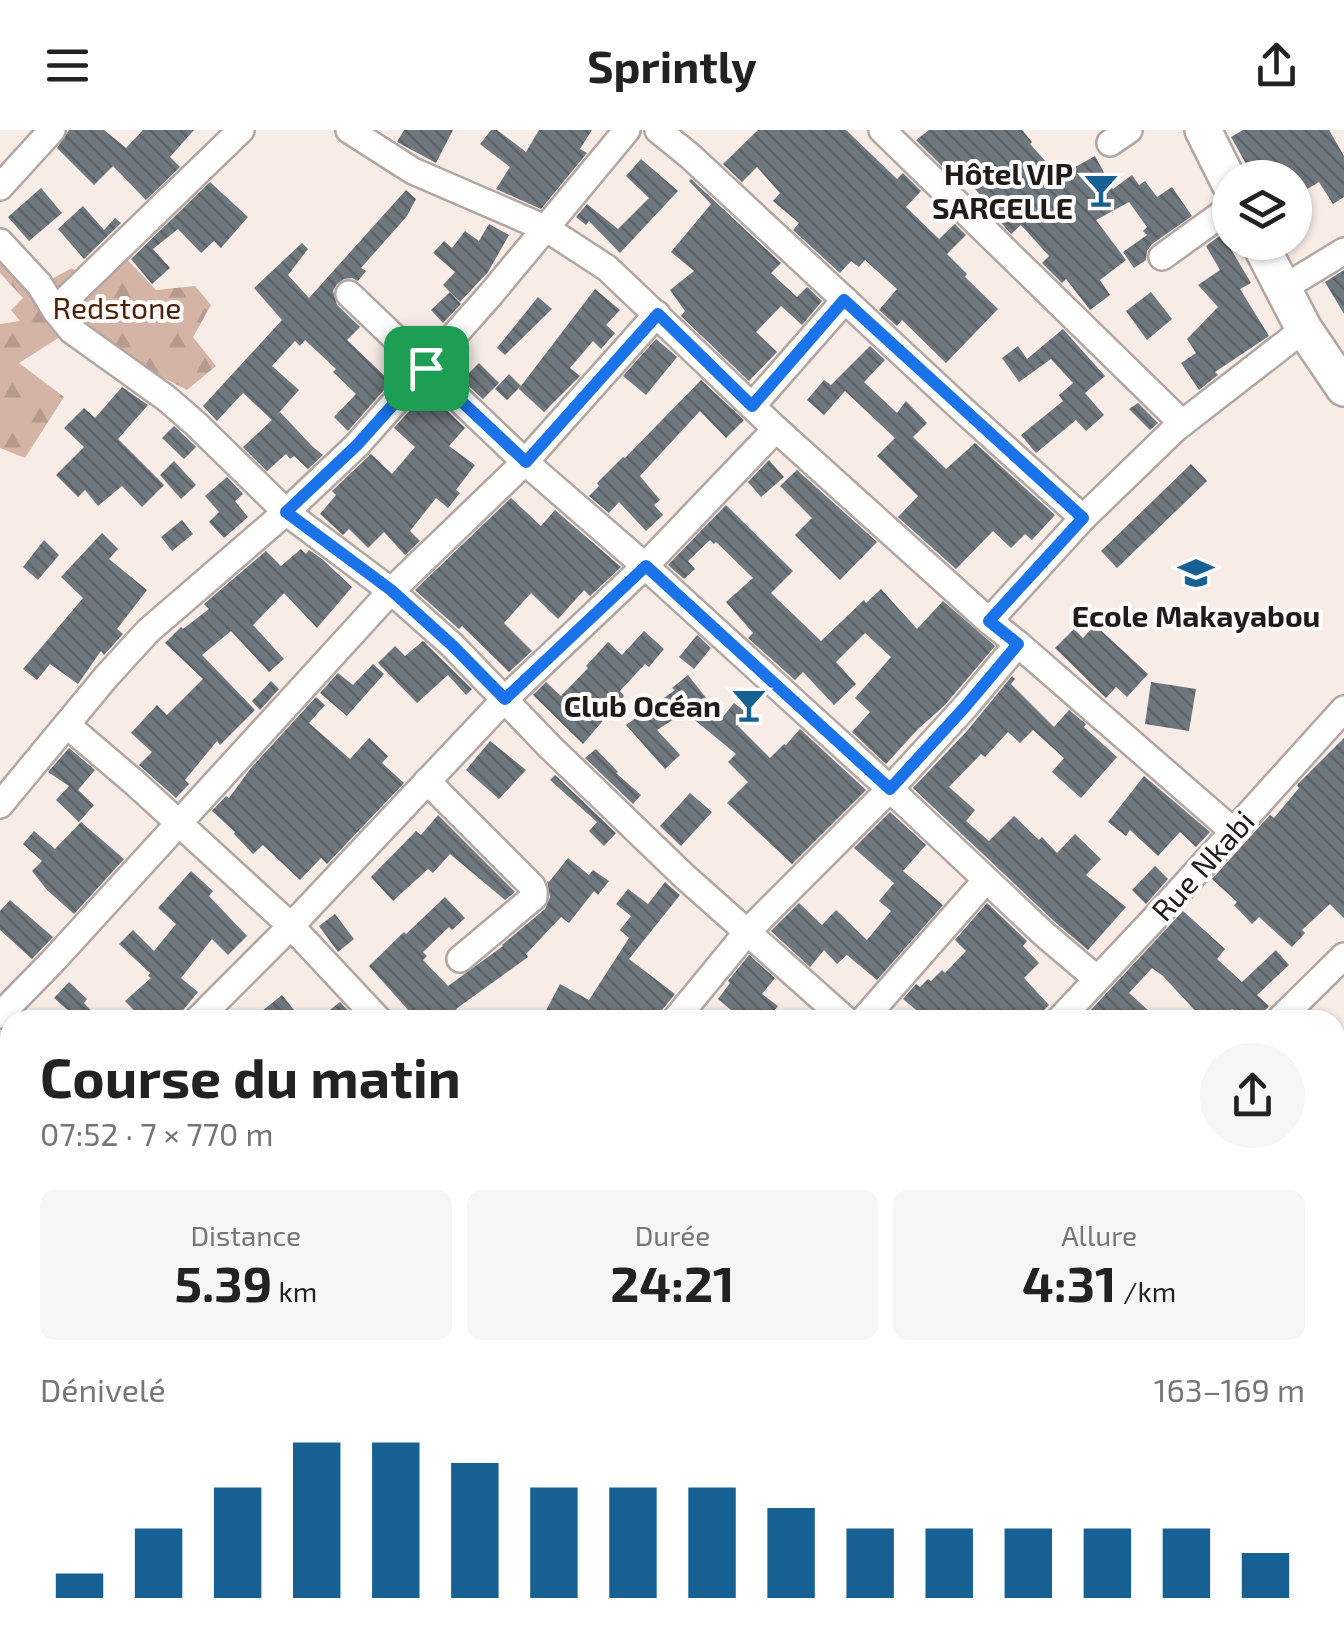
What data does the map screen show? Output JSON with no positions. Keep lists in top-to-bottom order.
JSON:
{
  "streets": {
    "street": ["Rue Nkabi"]
  },
  "parks": ["Redstone"],
  "places": {
    "bar": ["Hôtel VIP SARCELLE", "Club Océan"],
    "school or university": ["Ecole Makayabou"]
  },
  "page": {
    "header": "Sprintly",
    "heading": ["Course du matin", "07:52 · 7 × 770 m"],
    "stats": [
      ["Distance", "5.39 km"],
      ["Durée", "24:21"],
      ["Allure", "4:31 /km"]
    ],
    "chart": ["Dénivelé", "163–169 m"]
  }
}
